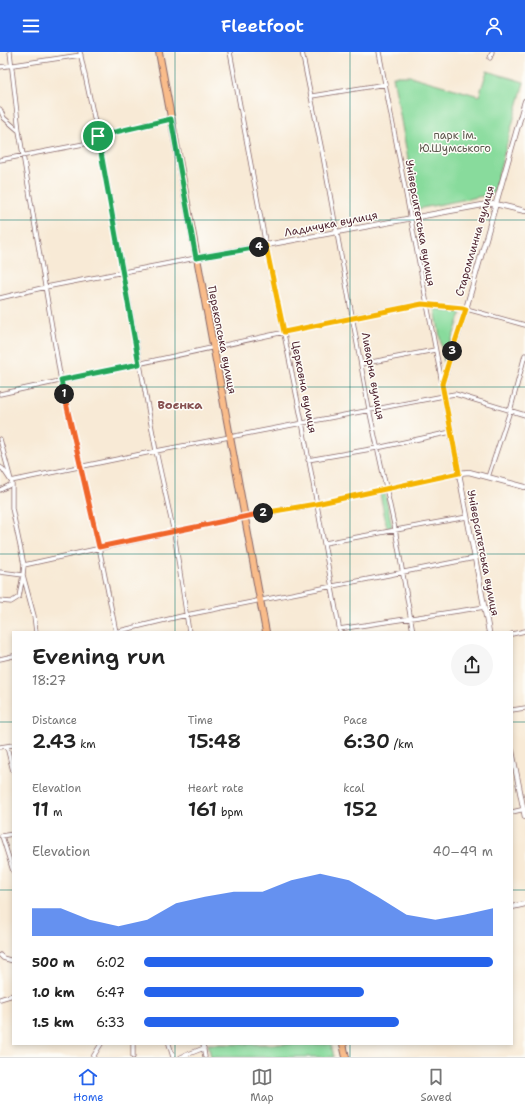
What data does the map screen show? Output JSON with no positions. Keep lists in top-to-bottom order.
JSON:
{
  "streets": {
    "main road": ["Перекопська вулиця"],
    "street": [
      "Університетська вулиця",
      "Ладичука вулиця",
      "Старомлинна вулиця",
      "Ливарна вулиця",
      "Церковна вулиця"
    ]
  },
  "crossings": [
    ["Університетська вулиця", "Ладичука вулиця"],
    ["Університетська вулиця", "Старомлинна вулиця"],
    ["Ладичука вулиця", "Старомлинна вулиця"],
    ["Ладичука вулиця", "Перекопська вулиця"],
    ["Ладичука вулиця", "Ливарна вулиця"],
    ["Ладичука вулиця", "Церковна вулиця"]
  ],
  "districts": ["Воєнка"],
  "parks": ["парк ім. Ю.Шумського"],
  "page": {
    "header": "Fleetfoot",
    "pins": [
      "4",
      "3",
      "1",
      "2"
    ],
    "heading": ["Evening run", "18:27"],
    "stats": [
      ["Distance", "2.43 km"],
      ["Time", "15:48"],
      ["Pace", "6:30 /km"],
      ["Elevation", "11 m"],
      ["Heart rate", "161 bpm"],
      ["kcal", "152"]
    ],
    "chart": ["Elevation", "40–49 m"],
    "list": [
      {
        "name": "500 m",
        "note": "6:02"
      },
      {
        "name": "1.0 km",
        "note": "6:47"
      },
      {
        "name": "1.5 km",
        "note": "6:33"
      }
    ],
    "tabs": ["Home", "Map", "Saved"]
  }
}
